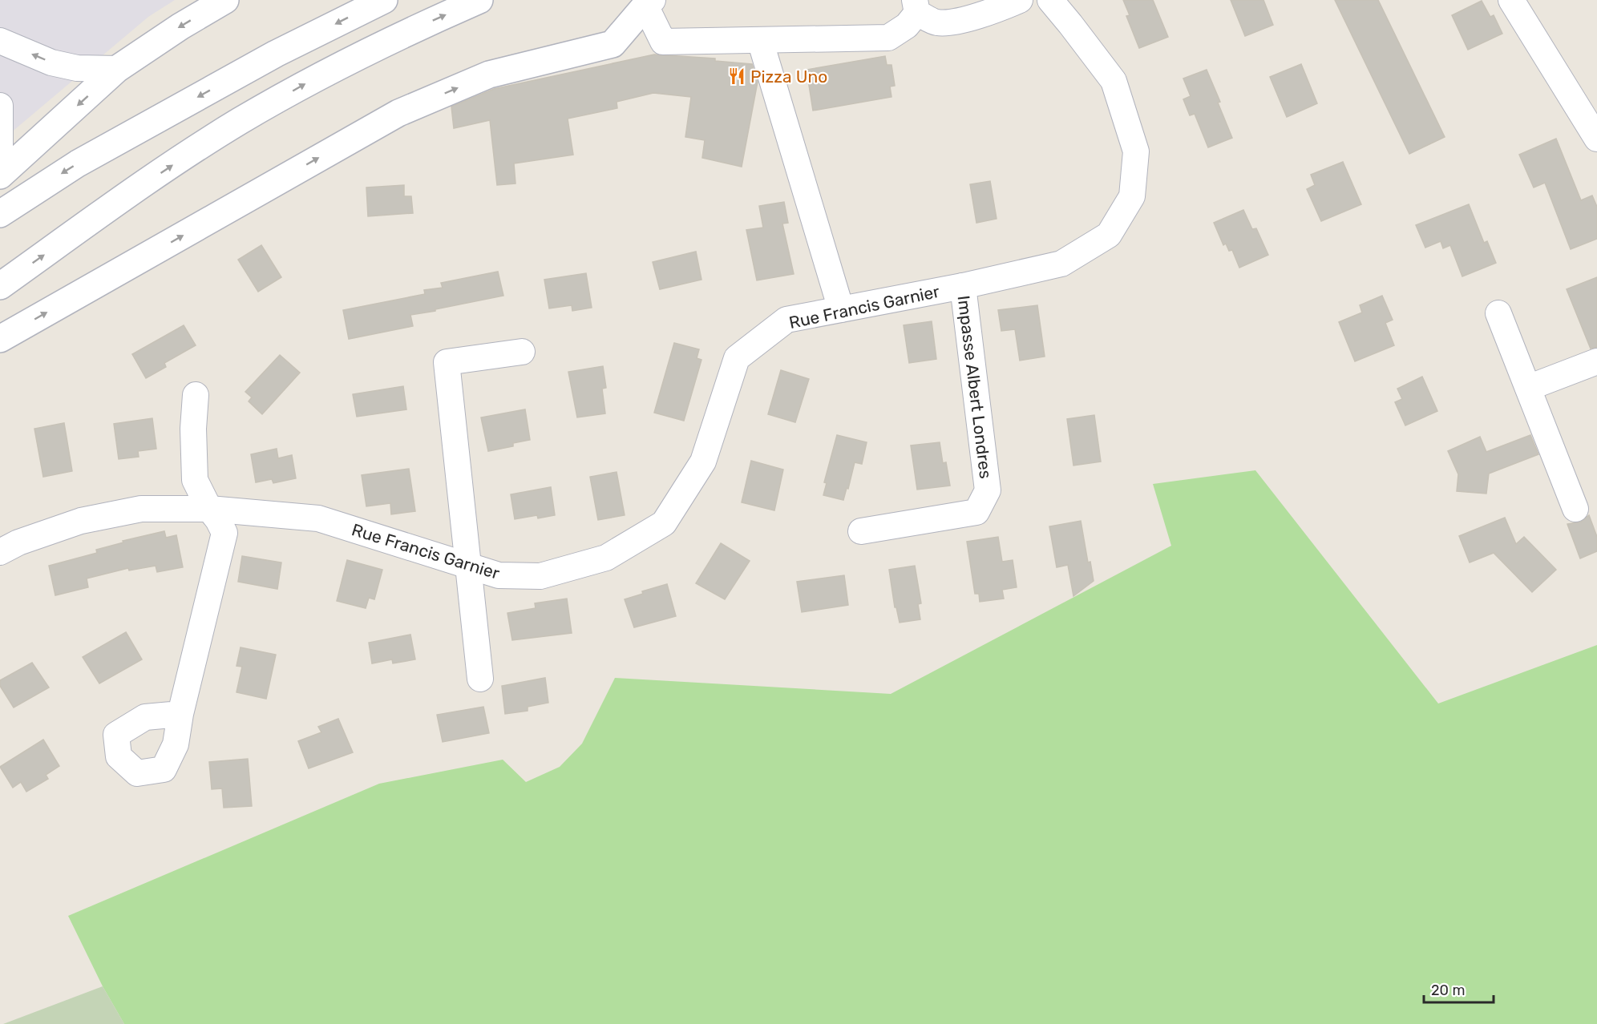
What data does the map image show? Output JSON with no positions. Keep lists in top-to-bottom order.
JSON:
{
  "streets": {
    "street": ["Rue Francis Garnier", "Impasse Albert Londres"]
  },
  "crossings": [
    ["Rue Francis Garnier", "Impasse Albert Londres"]
  ],
  "places": {
    "restaurant": ["Pizza Uno"]
  },
  "scale_bar": "20 m"
}
